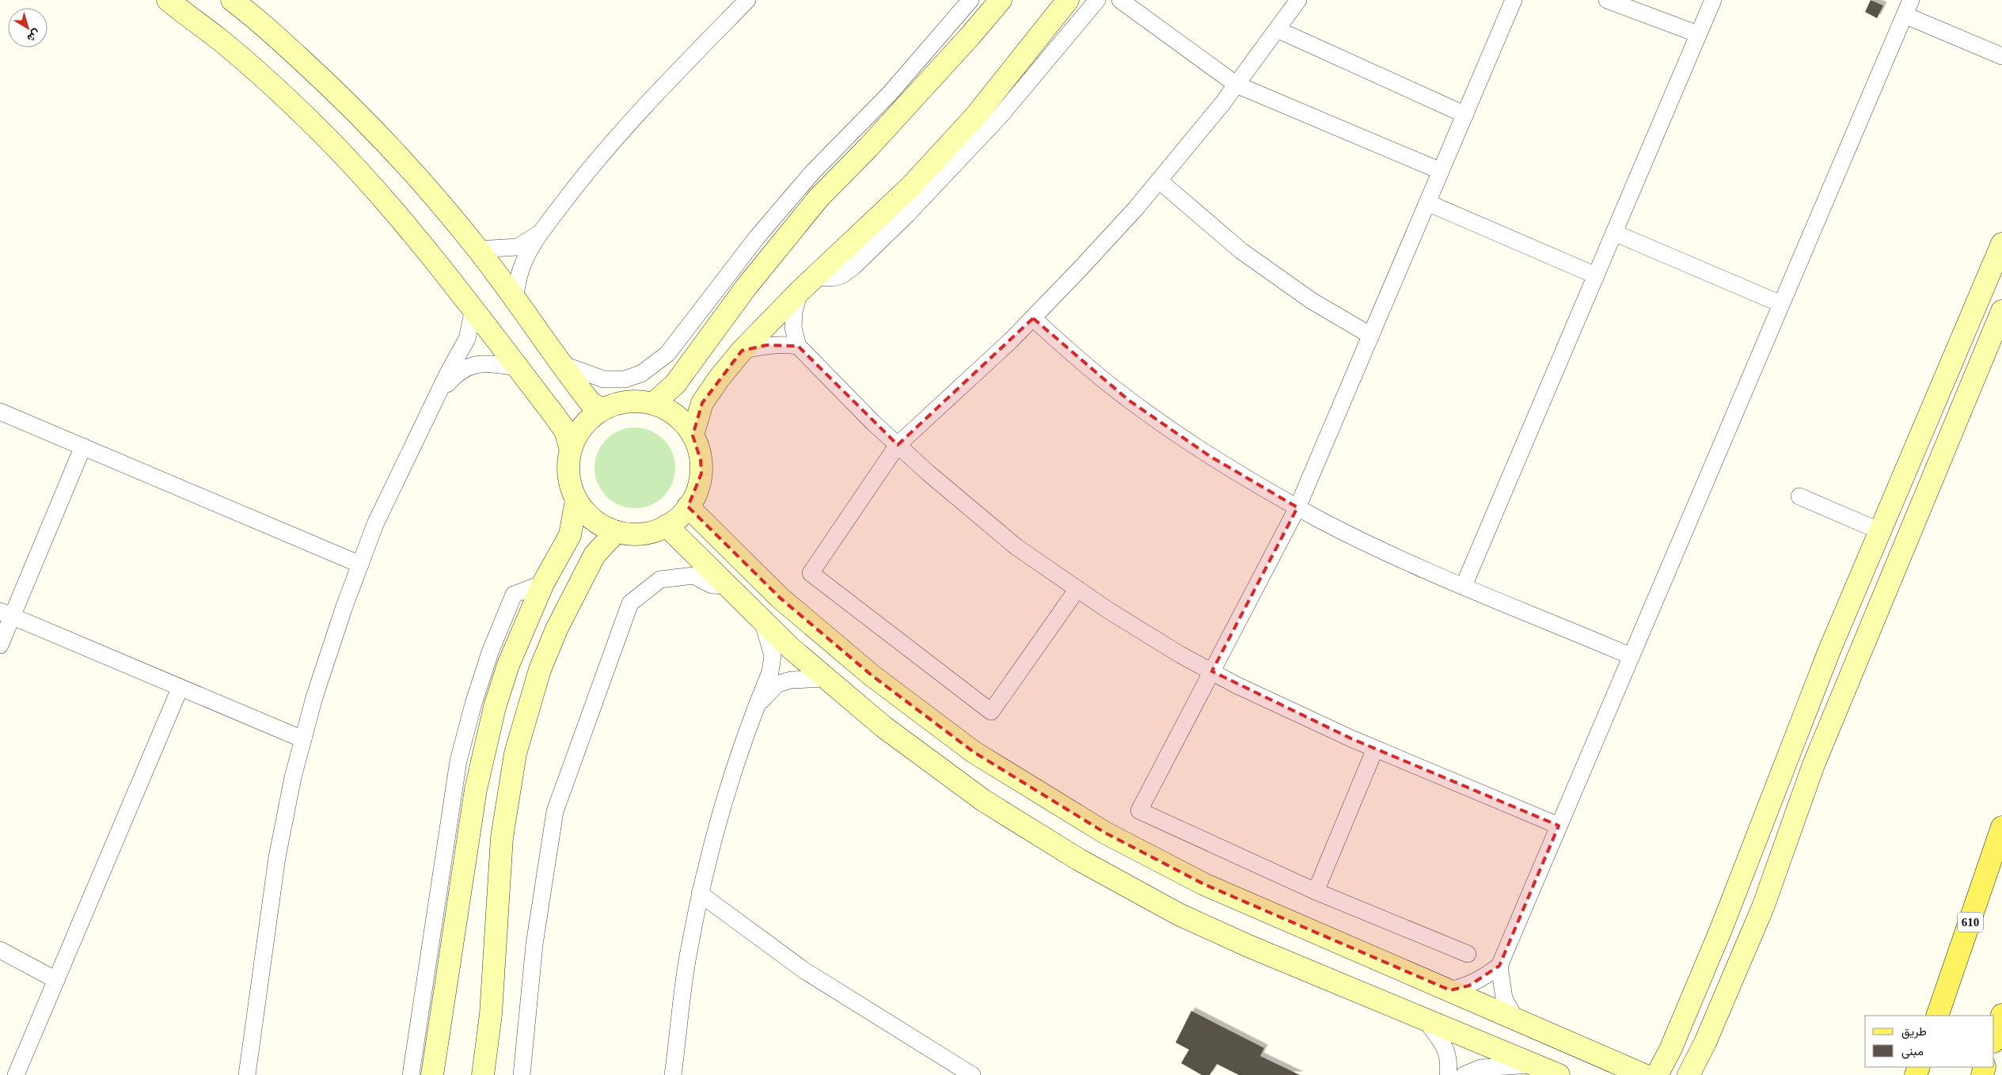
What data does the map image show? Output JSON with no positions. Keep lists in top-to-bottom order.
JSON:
{
  "streets": {
    "main road": ["610"]
  },
  "legend": ["طريق", "مبنى"],
  "north": "bottom right"
}
